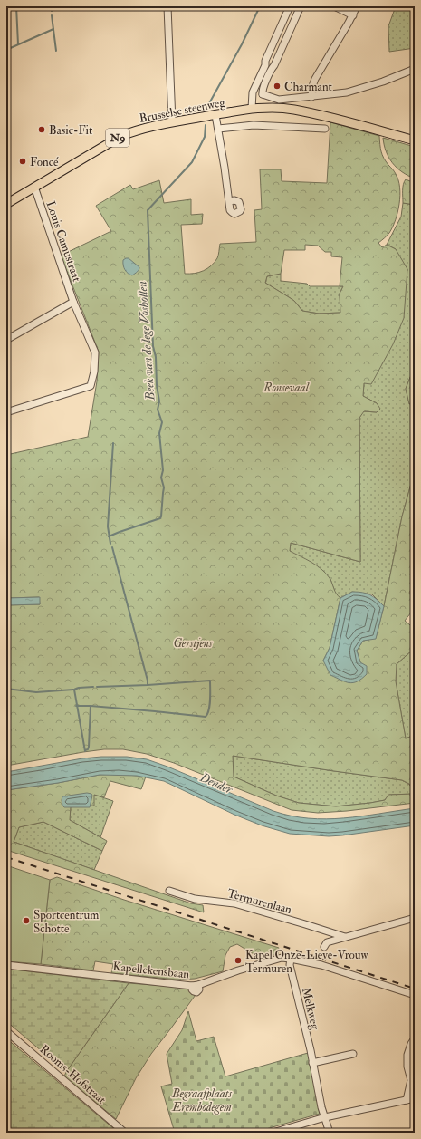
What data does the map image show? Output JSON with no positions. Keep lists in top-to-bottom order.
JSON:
{
  "streets": {
    "main road": ["Brusselse steenweg", "N9"],
    "street": [
      "Louis Camustraat",
      "Termurenlaan",
      "Kapellekensbaan",
      "Melkweg",
      "Rooms-Hofstraat"
    ]
  },
  "crossings": [
    ["Brusselse steenweg", "Louis Camustraat"],
    ["Kapellekensbaan", "Melkweg"]
  ],
  "water": ["Beek van de lege Voshollen", "Dender"],
  "parks": ["Ronsevaal", "Gerstjens", "Begraafplaats Erembodegem"],
  "places": [
    "Charmant",
    "Basic-Fit",
    "Foncé",
    "Sportcentrum Schotte",
    "Kapel Onze-Lieve-Vrouw Termuren"
  ]
}
